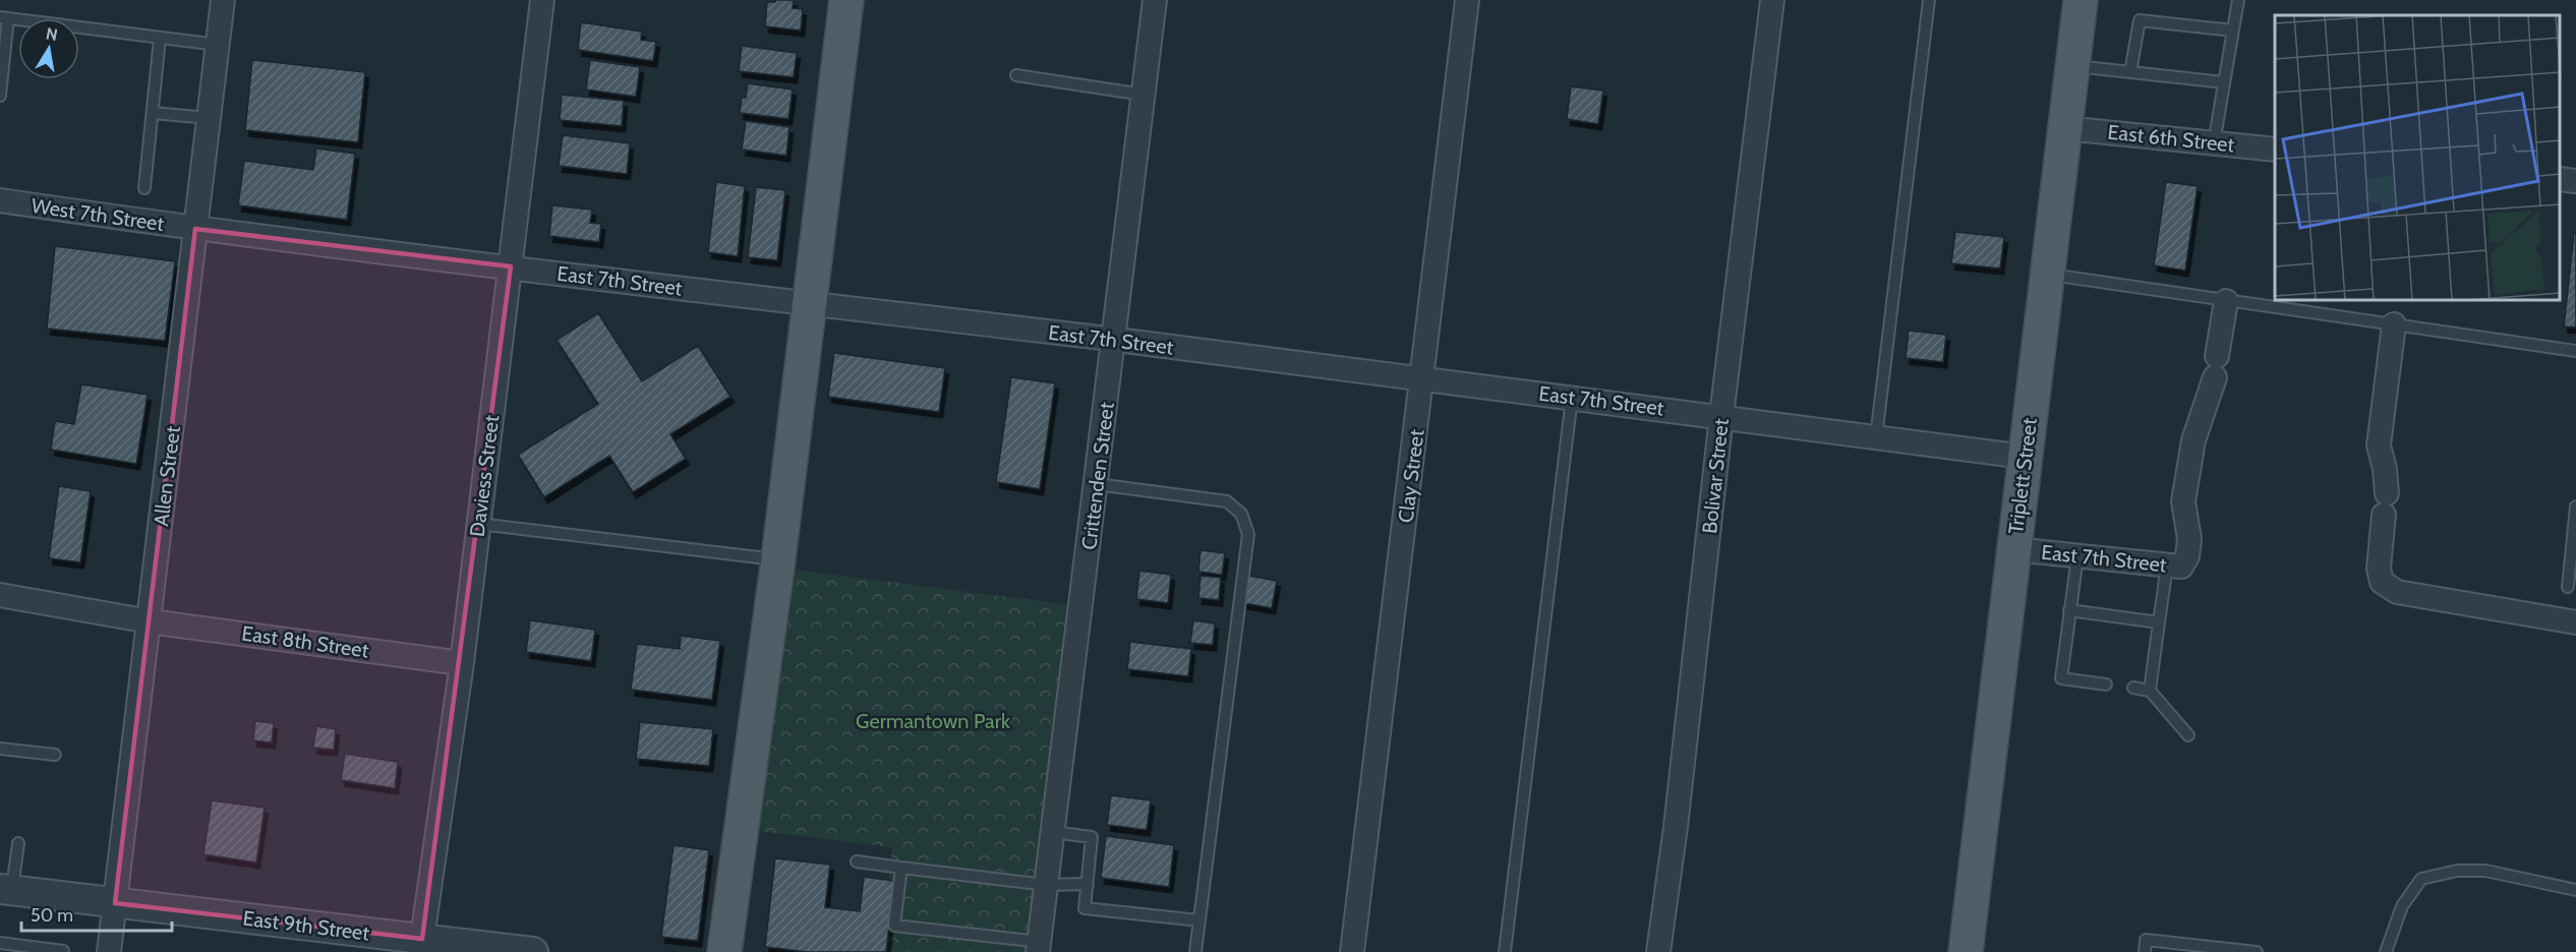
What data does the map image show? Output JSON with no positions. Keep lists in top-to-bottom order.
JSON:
{
  "streets": {
    "main road": ["Triplett Street"],
    "street": [
      "East 6th Street",
      "West 7th Street",
      "East 7th Street",
      "Allen Street",
      "Daviess Street",
      "Crittenden Street",
      "Clay Street",
      "Bolivar Street",
      "East 8th Street",
      "East 9th Street"
    ]
  },
  "crossings": [
    ["East 6th Street", "Triplett Street"],
    ["West 7th Street", "East 7th Street"],
    ["West 7th Street", "Allen Street"],
    ["East 7th Street", "Allen Street"],
    ["East 7th Street", "Daviess Street"],
    ["East 7th Street", "Crittenden Street"],
    ["East 7th Street", "Clay Street"],
    ["East 7th Street", "Bolivar Street"],
    ["East 7th Street", "Triplett Street"],
    ["Allen Street", "East 8th Street"],
    ["Allen Street", "East 9th Street"],
    ["Daviess Street", "East 8th Street"],
    ["Daviess Street", "East 9th Street"]
  ],
  "parks": ["Germantown Park"],
  "scale_bar": "50 m",
  "north": "top"
}
